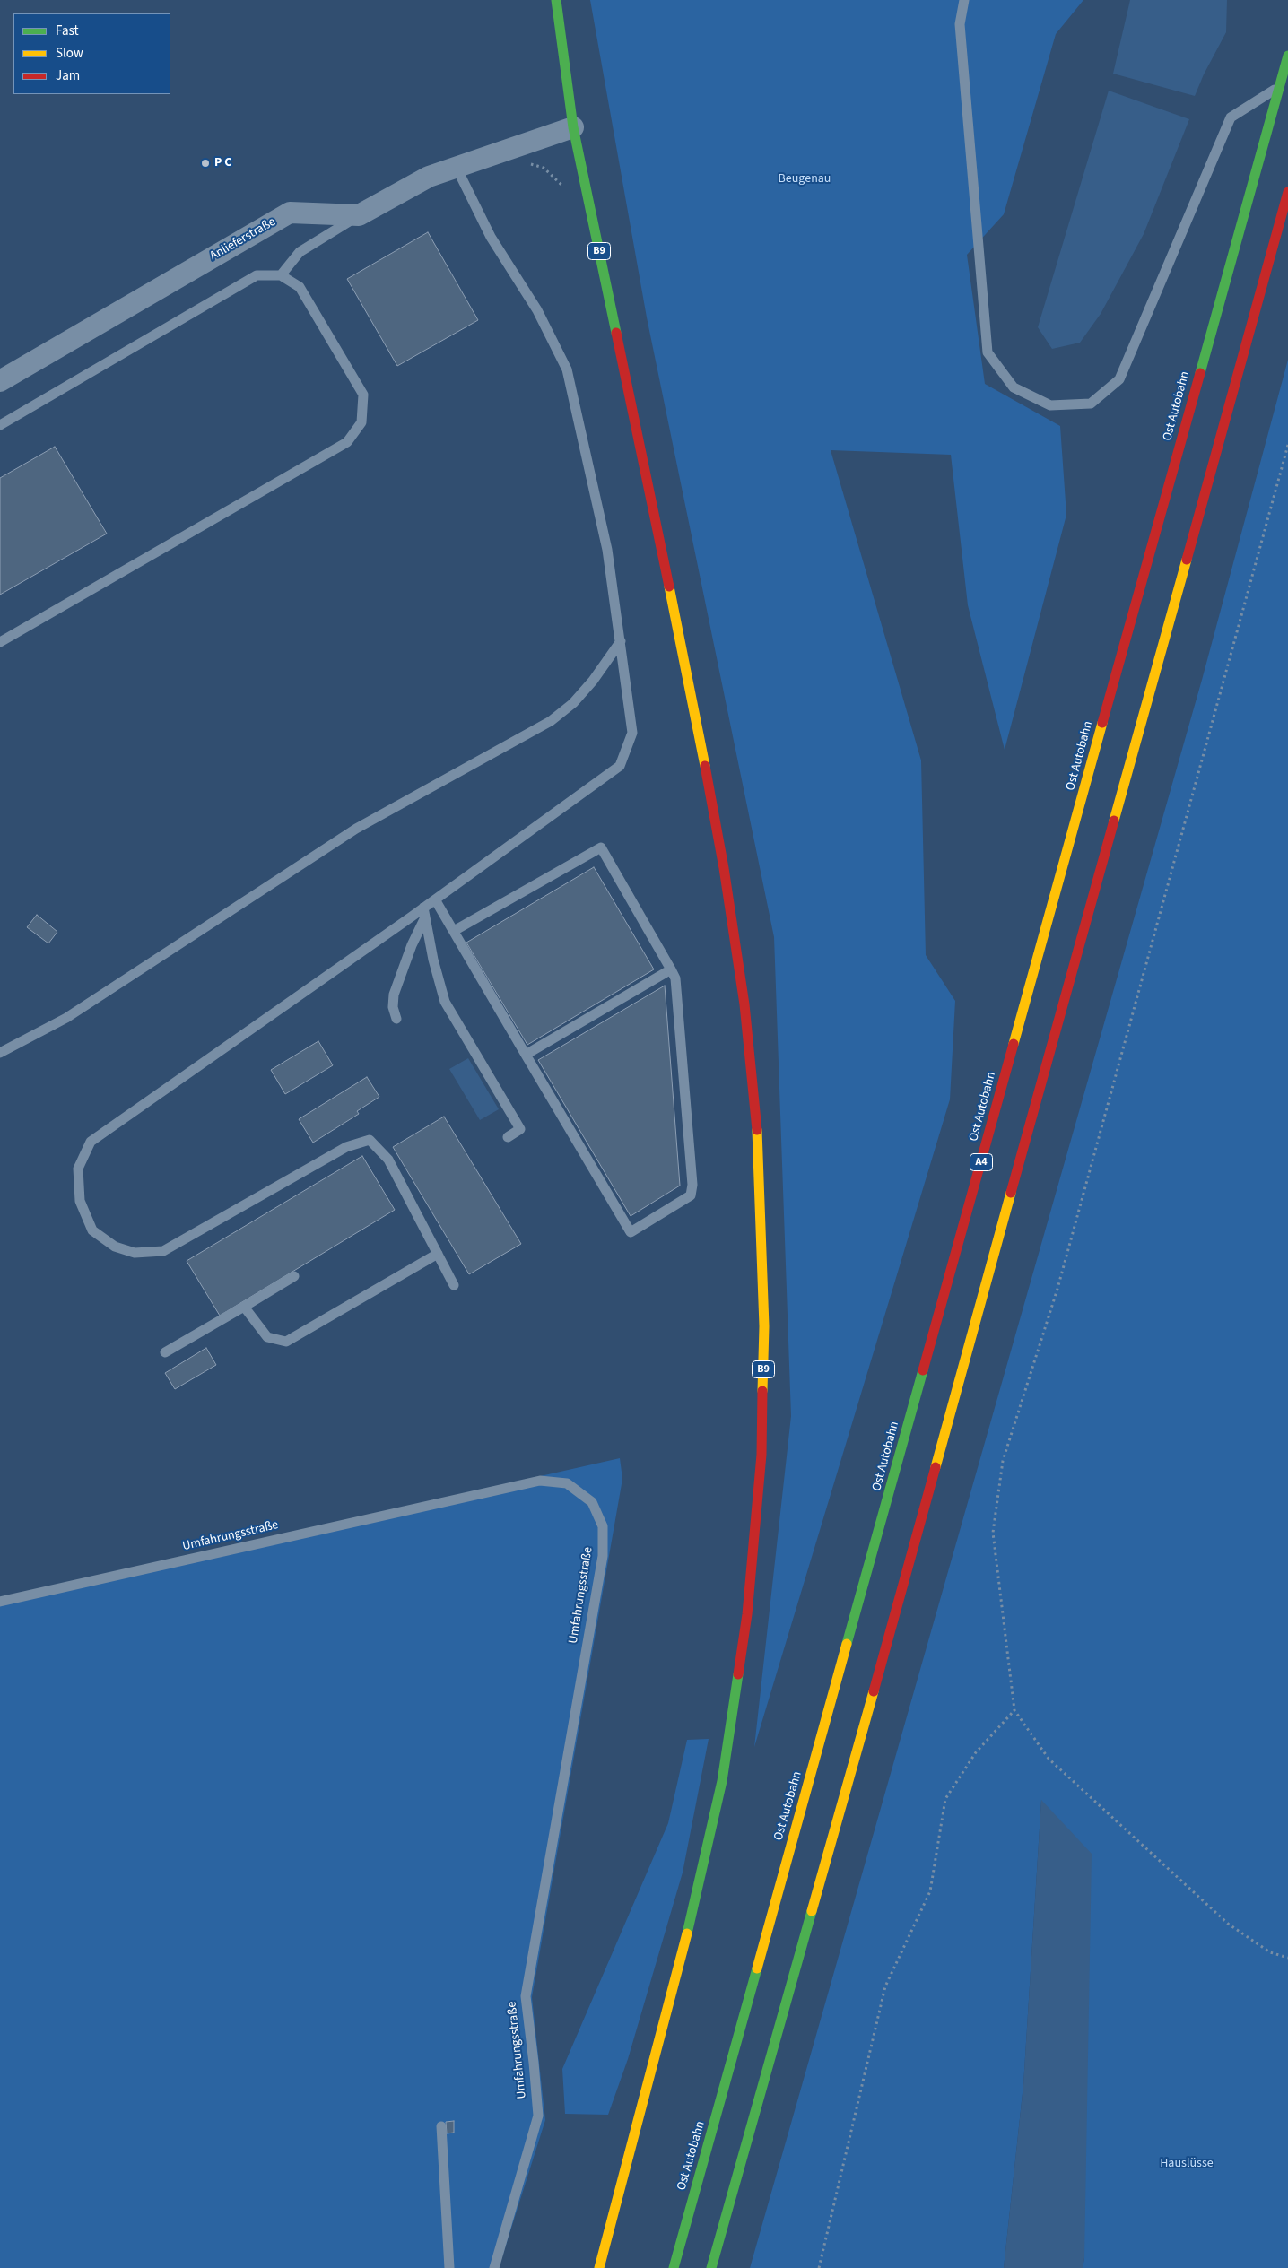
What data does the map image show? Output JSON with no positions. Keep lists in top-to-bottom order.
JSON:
{
  "streets": {
    "main road": ["B9", "Ost Autobahn", "A4"],
    "street": ["Anlieferstraße"],
    "lane": ["Umfahrungsstraße"]
  },
  "parks": ["Beugenau", "Hauslüsse"],
  "places": ["P C"],
  "legend": ["Fast", "Slow", "Jam"]
}
